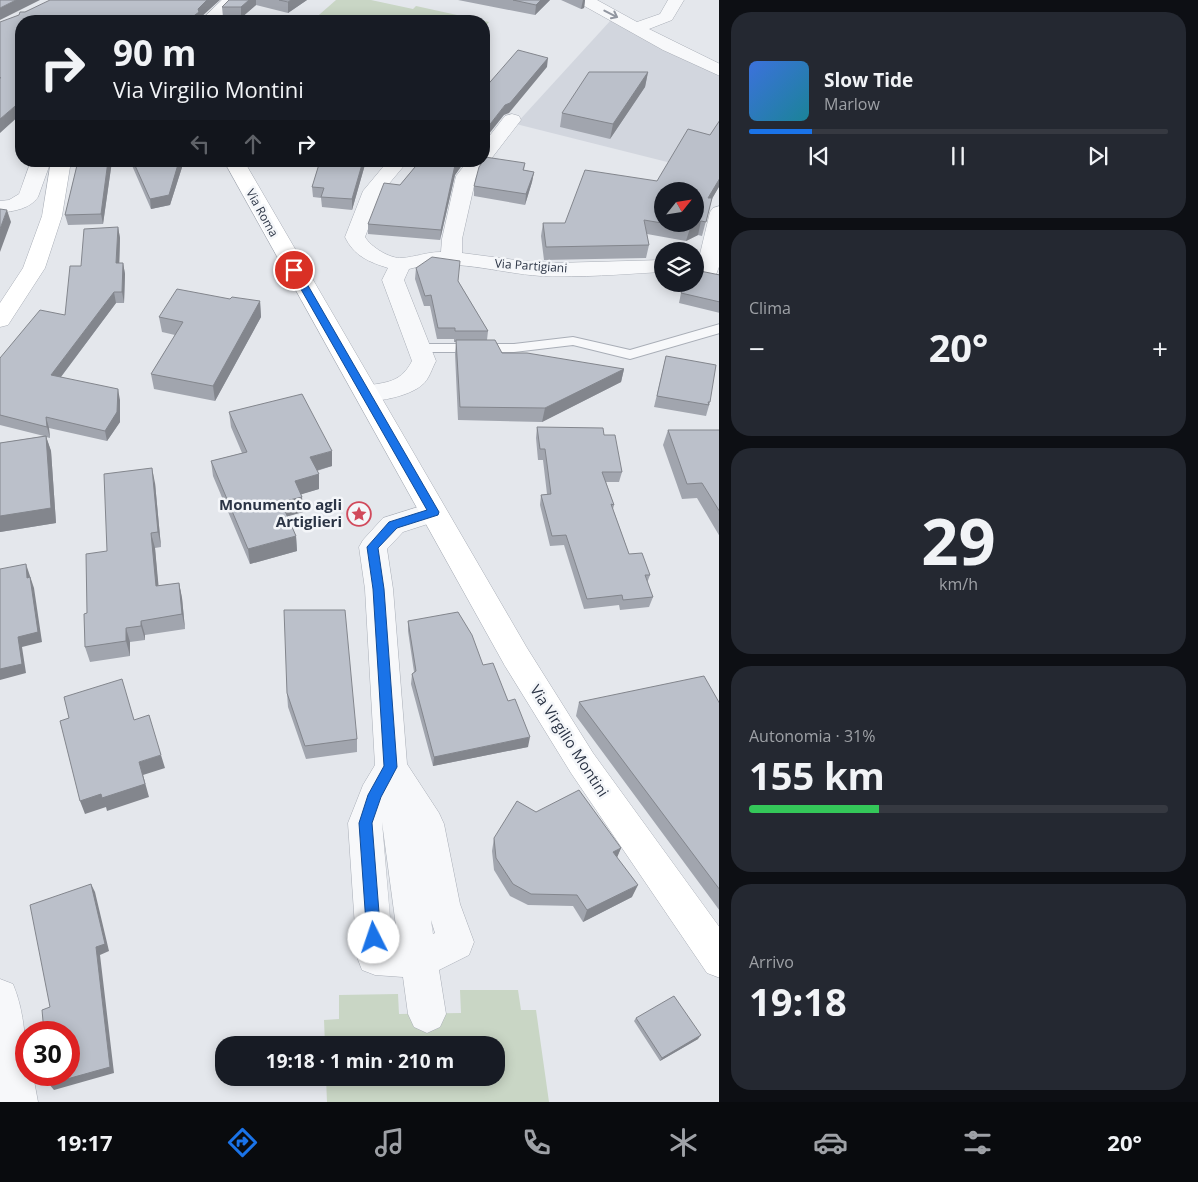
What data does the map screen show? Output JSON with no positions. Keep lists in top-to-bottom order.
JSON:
{
  "streets": {
    "main road": ["Via Roma", "Via Virgilio Montini"],
    "street": ["Via Partigiani"]
  },
  "crossings": [
    ["Via Roma", "Via Virgilio Montini"]
  ],
  "places": {
    "place": ["Monumento agli Artiglieri"]
  },
  "north": "top right",
  "page": {
    "turn": ["90 m", "Via Virgilio Montini"],
    "song": ["Slow Tide", "Marlow"],
    "tile": [
      "Clima",
      ["29", "km/h"],
      ["Autonomia · 31%", "155 km"],
      ["Arrivo", "19:18"]
    ],
    "heat": ["−", "20°", "+"],
    "limit": "30",
    "trip": "19:18 · 1 min · 210 m",
    "tabs": ["19:17", "20°"]
  }
}
